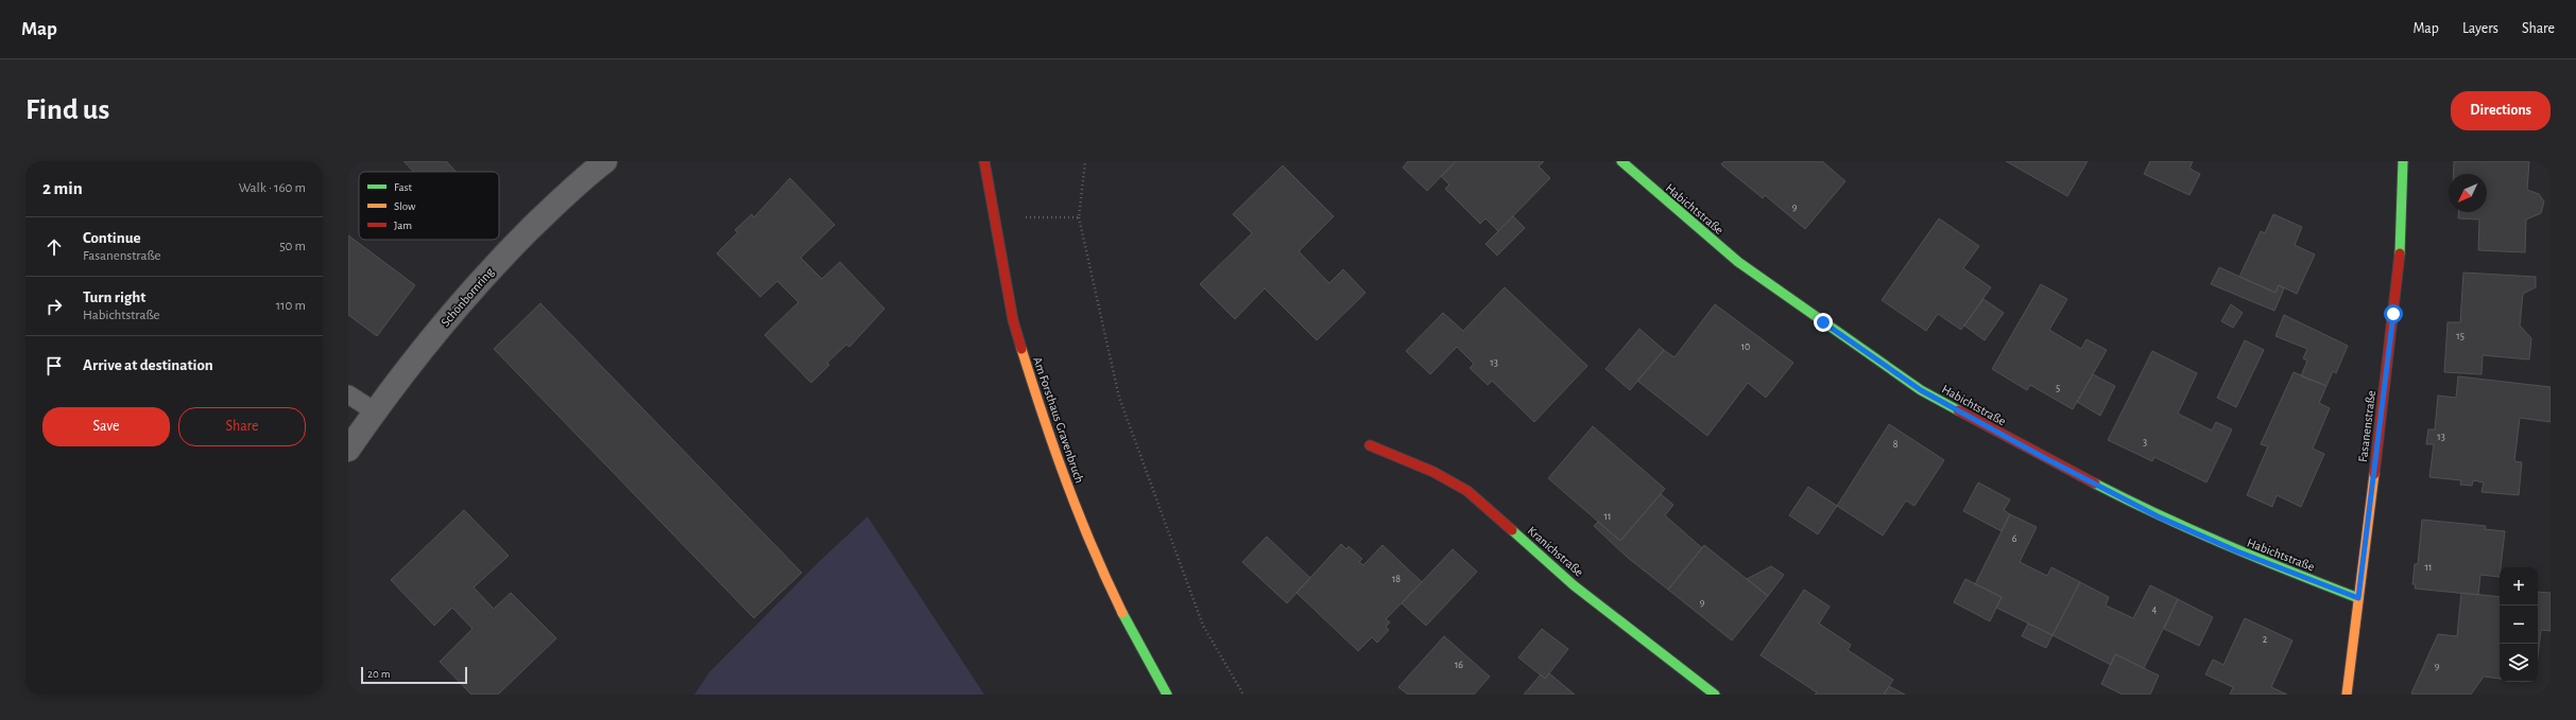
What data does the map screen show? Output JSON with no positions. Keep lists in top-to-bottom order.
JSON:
{
  "streets": {
    "street": [
      "Habichtstraße",
      "Schönbornring",
      "Am Forsthaus Gravenbruch",
      "Fasanenstraße",
      "Kranichstraße"
    ]
  },
  "crossings": [
    ["Habichtstraße", "Fasanenstraße"]
  ],
  "house_numbers": [
    "9",
    "15",
    "10",
    "13",
    "5",
    "13",
    "3",
    "8",
    "11",
    "6",
    "11",
    "18",
    "9",
    "4",
    "2",
    "16",
    "9"
  ],
  "legend": ["Fast", "Slow", "Jam"],
  "scale_bar": "20 m",
  "north": "bottom left",
  "page": {
    "header": "Map",
    "nav": ["Map", "Layers", "Share"],
    "buttons": [
      "Directions",
      ["Save", "Share"]
    ],
    "title": "Find us",
    "heading": ["2 min", "Walk · 160 m"],
    "list": [
      ["Continue", "Fasanenstraße", "50 m"],
      ["Turn right", "Habichtstraße", "110 m"],
      "Arrive at destination"
    ],
    "map_buttons": ["+", "−"],
    "scale": "20 m"
  }
}
